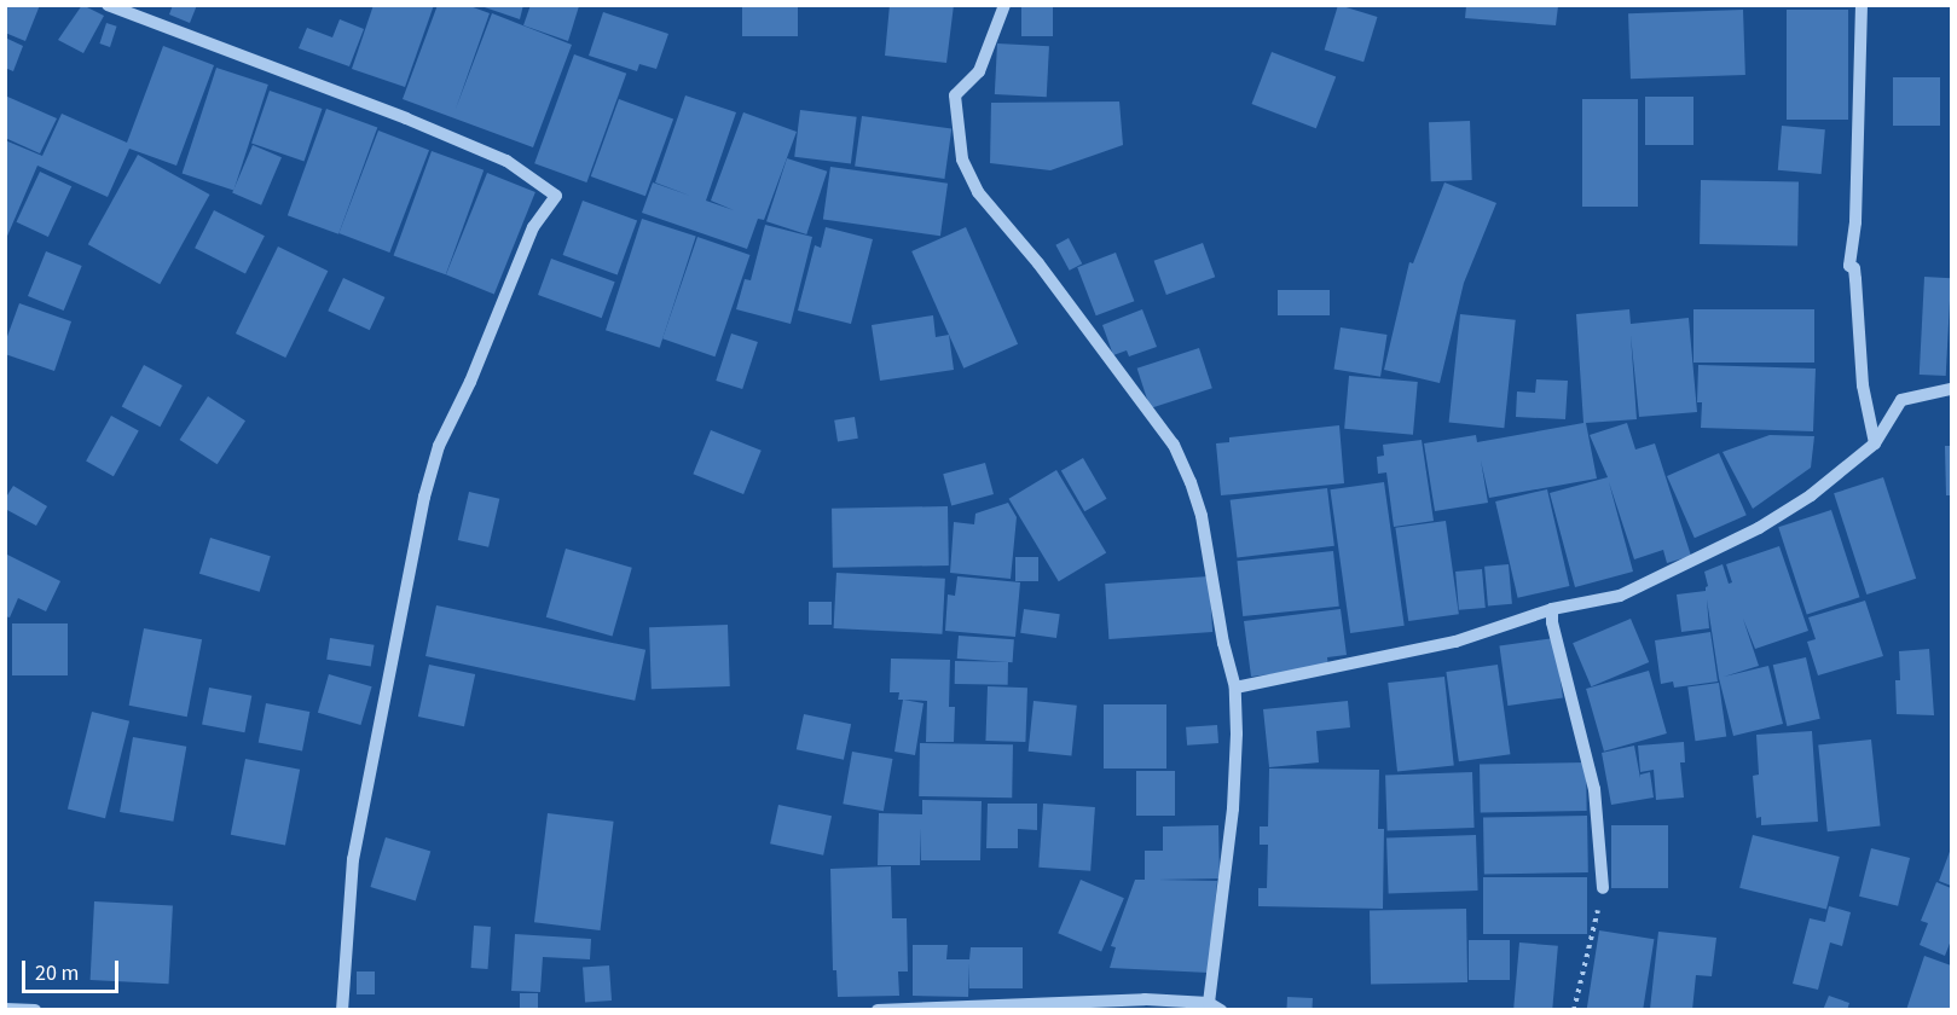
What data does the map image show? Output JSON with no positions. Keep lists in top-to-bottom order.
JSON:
{
  "scale_bar": "20 m"
}
